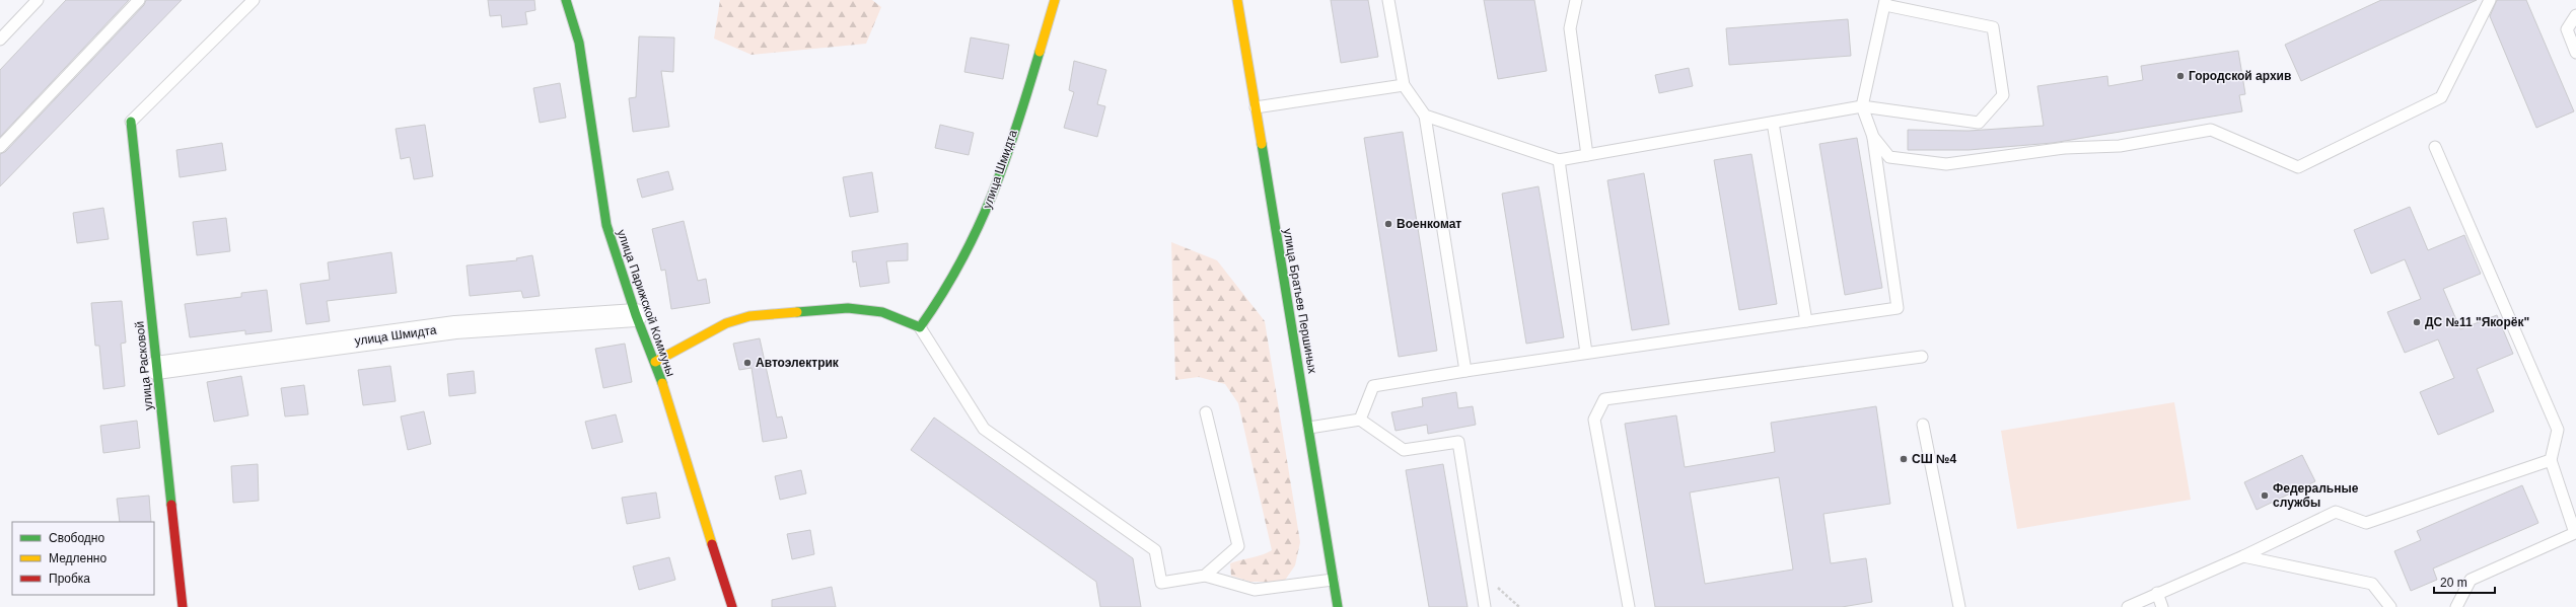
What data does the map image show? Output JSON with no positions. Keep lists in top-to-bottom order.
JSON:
{
  "streets": {
    "street": [
      "улица Шмидта",
      "улица Братьев Першиных",
      "улица Парижской Коммуны",
      "улица Расковой"
    ]
  },
  "crossings": [
    ["улица Шмидта", "улица Парижской Коммуны"],
    ["улица Шмидта", "улица Расковой"]
  ],
  "places": [
    "Городской архив",
    "Военкомат",
    "ДС №11 \"Якорёк\"",
    "Автоэлектрик",
    "СШ №4",
    "Федеральные службы"
  ],
  "legend": ["Свободно", "Медленно", "Пробка"],
  "scale_bar": "20 m"
}
